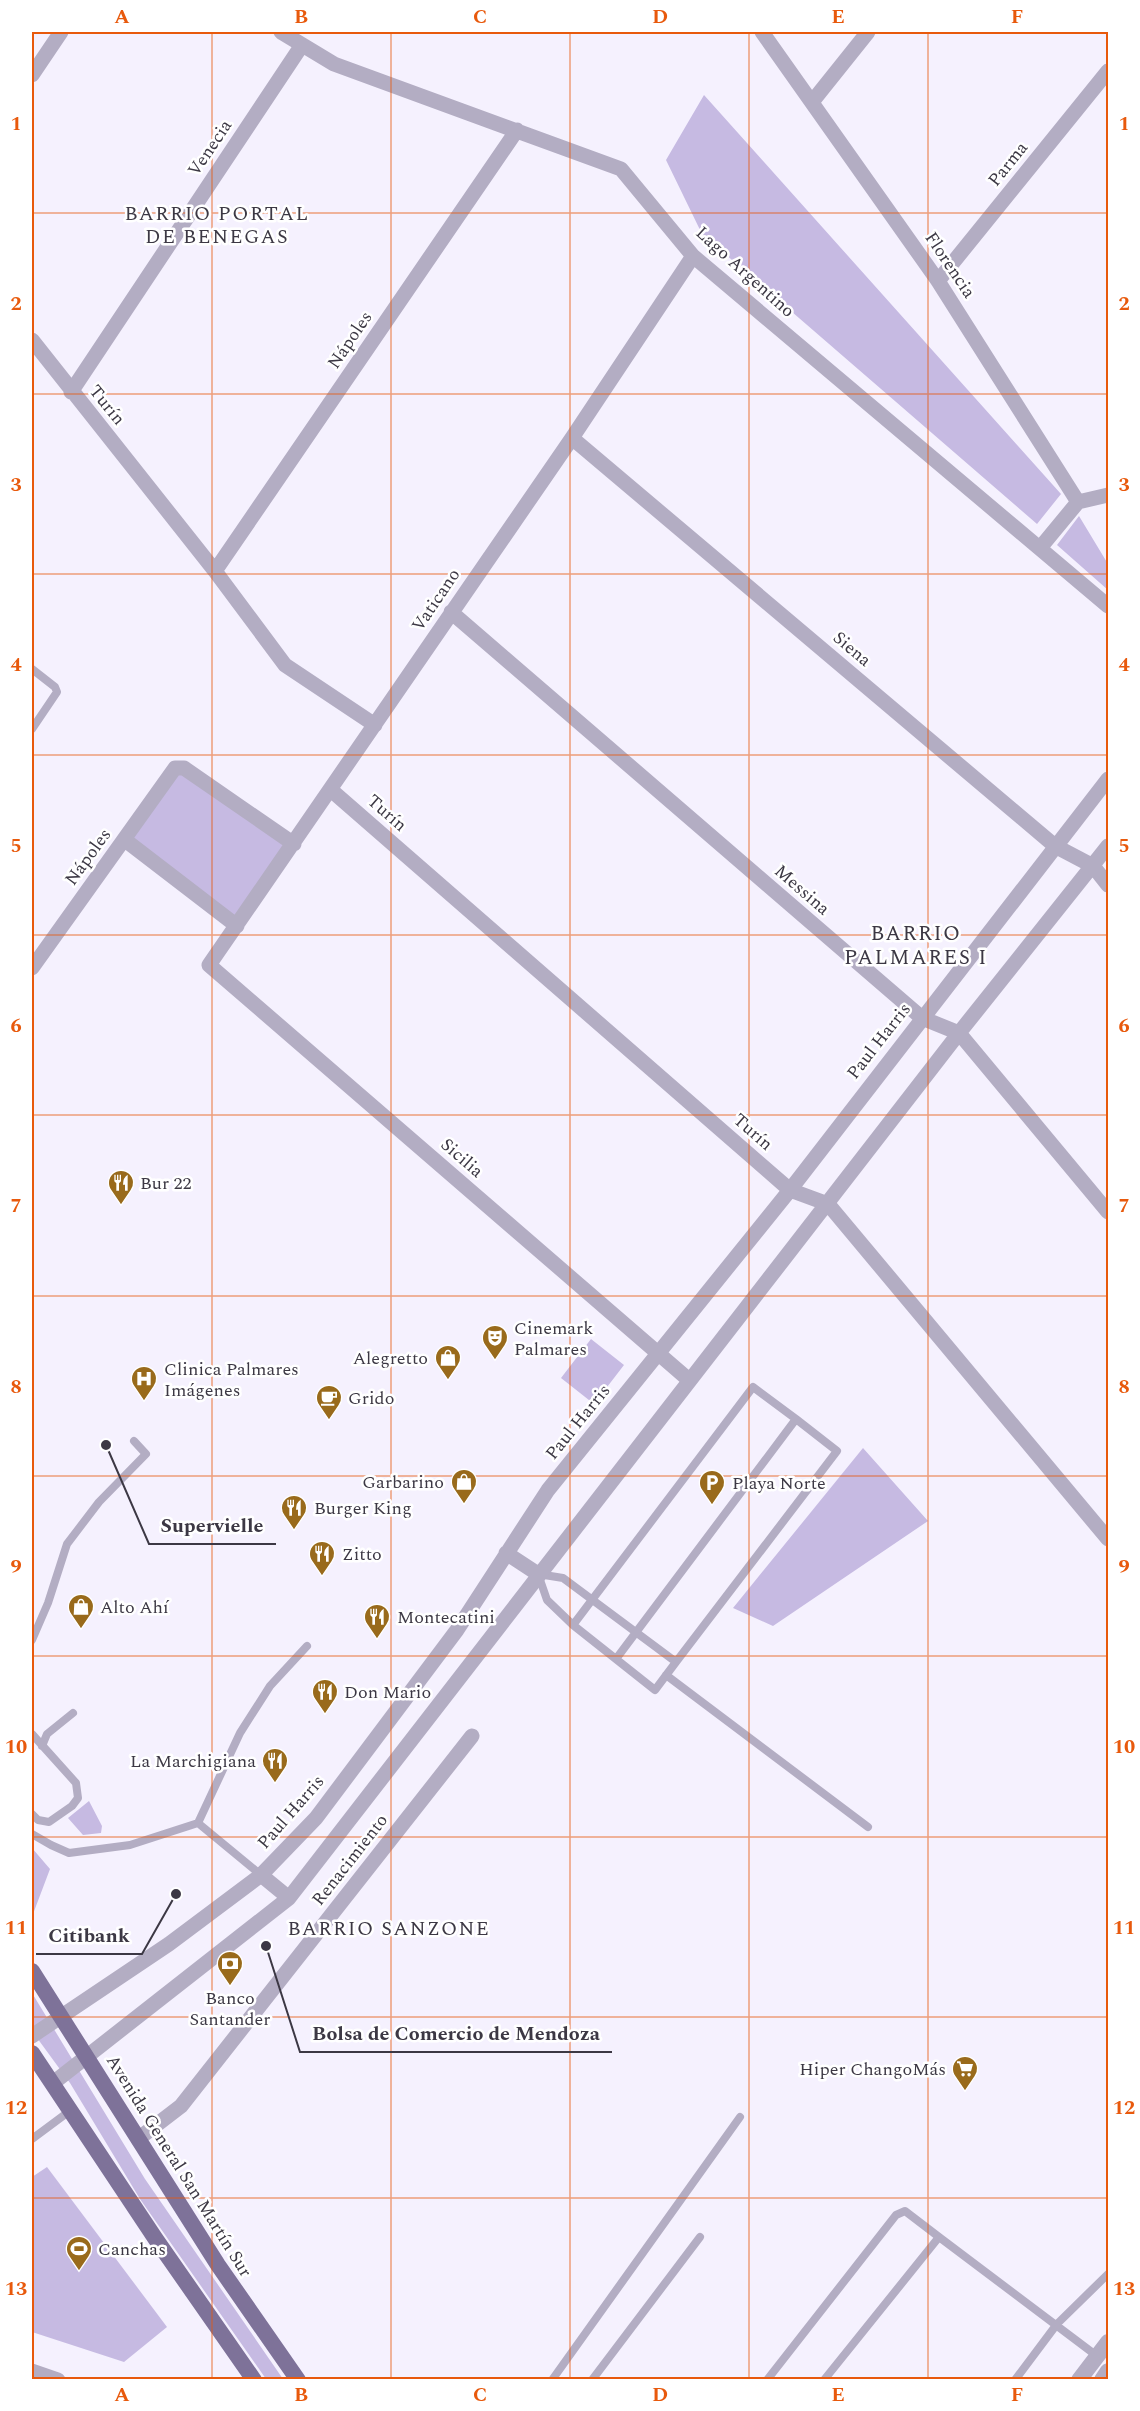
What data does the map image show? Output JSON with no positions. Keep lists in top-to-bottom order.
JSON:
{
  "streets": {
    "main road": ["Avenida General San Martín Sur"],
    "street": [
      "Venecia",
      "Parma",
      "Florencia",
      "Lago Argentino",
      "Nápoles",
      "Turín",
      "Vaticano",
      "Siena",
      "Messina",
      "Paul Harris",
      "Sicilia",
      "Renacimiento"
    ]
  },
  "crossings": [
    ["Venecia", "Lago Argentino"],
    ["Venecia", "Turín"],
    ["Parma", "Florencia"],
    ["Lago Argentino", "Nápoles"],
    ["Lago Argentino", "Vaticano"],
    ["Nápoles", "Turín"],
    ["Nápoles", "Vaticano"],
    ["Turín", "Vaticano"],
    ["Turín", "Paul Harris"],
    ["Vaticano", "Siena"],
    ["Vaticano", "Messina"],
    ["Vaticano", "Sicilia"],
    ["Siena", "Paul Harris"],
    ["Messina", "Paul Harris"],
    ["Paul Harris", "Sicilia"],
    ["Paul Harris", "Avenida General San Martín Sur"],
    ["Renacimiento", "Avenida General San Martín Sur"]
  ],
  "districts": ["BARRIO PORTAL DE BENEGAS", "BARRIO PALMARES I", "BARRIO SANZONE"],
  "places": {
    "restaurant": [
      "Bur 22",
      "Burger King",
      "Zitto",
      "Montecatini",
      "Don Mario",
      "La Marchigiana"
    ],
    "theatre": ["Cinemark Palmares"],
    "shop": ["Alegretto", "Garbarino", "Alto Ahí"],
    "hospital": ["Clinica Palmares Imágenes"],
    "cafe": ["Grido"],
    "other": ["Supervielle", "Citibank", "Bolsa de Comercio de Mendoza"],
    "parking": ["Playa Norte"],
    "bank": ["Banco Santander"],
    "supermarket": ["Hiper ChangoMás"],
    "sports": ["Canchas"]
  },
  "grid": {
    "columns": [
      "A",
      "B",
      "C",
      "D",
      "E",
      "F"
    ],
    "rows": [
      "1",
      "2",
      "3",
      "4",
      "5",
      "6",
      "7",
      "8",
      "9",
      "10",
      "11",
      "12",
      "13"
    ]
  }
}
